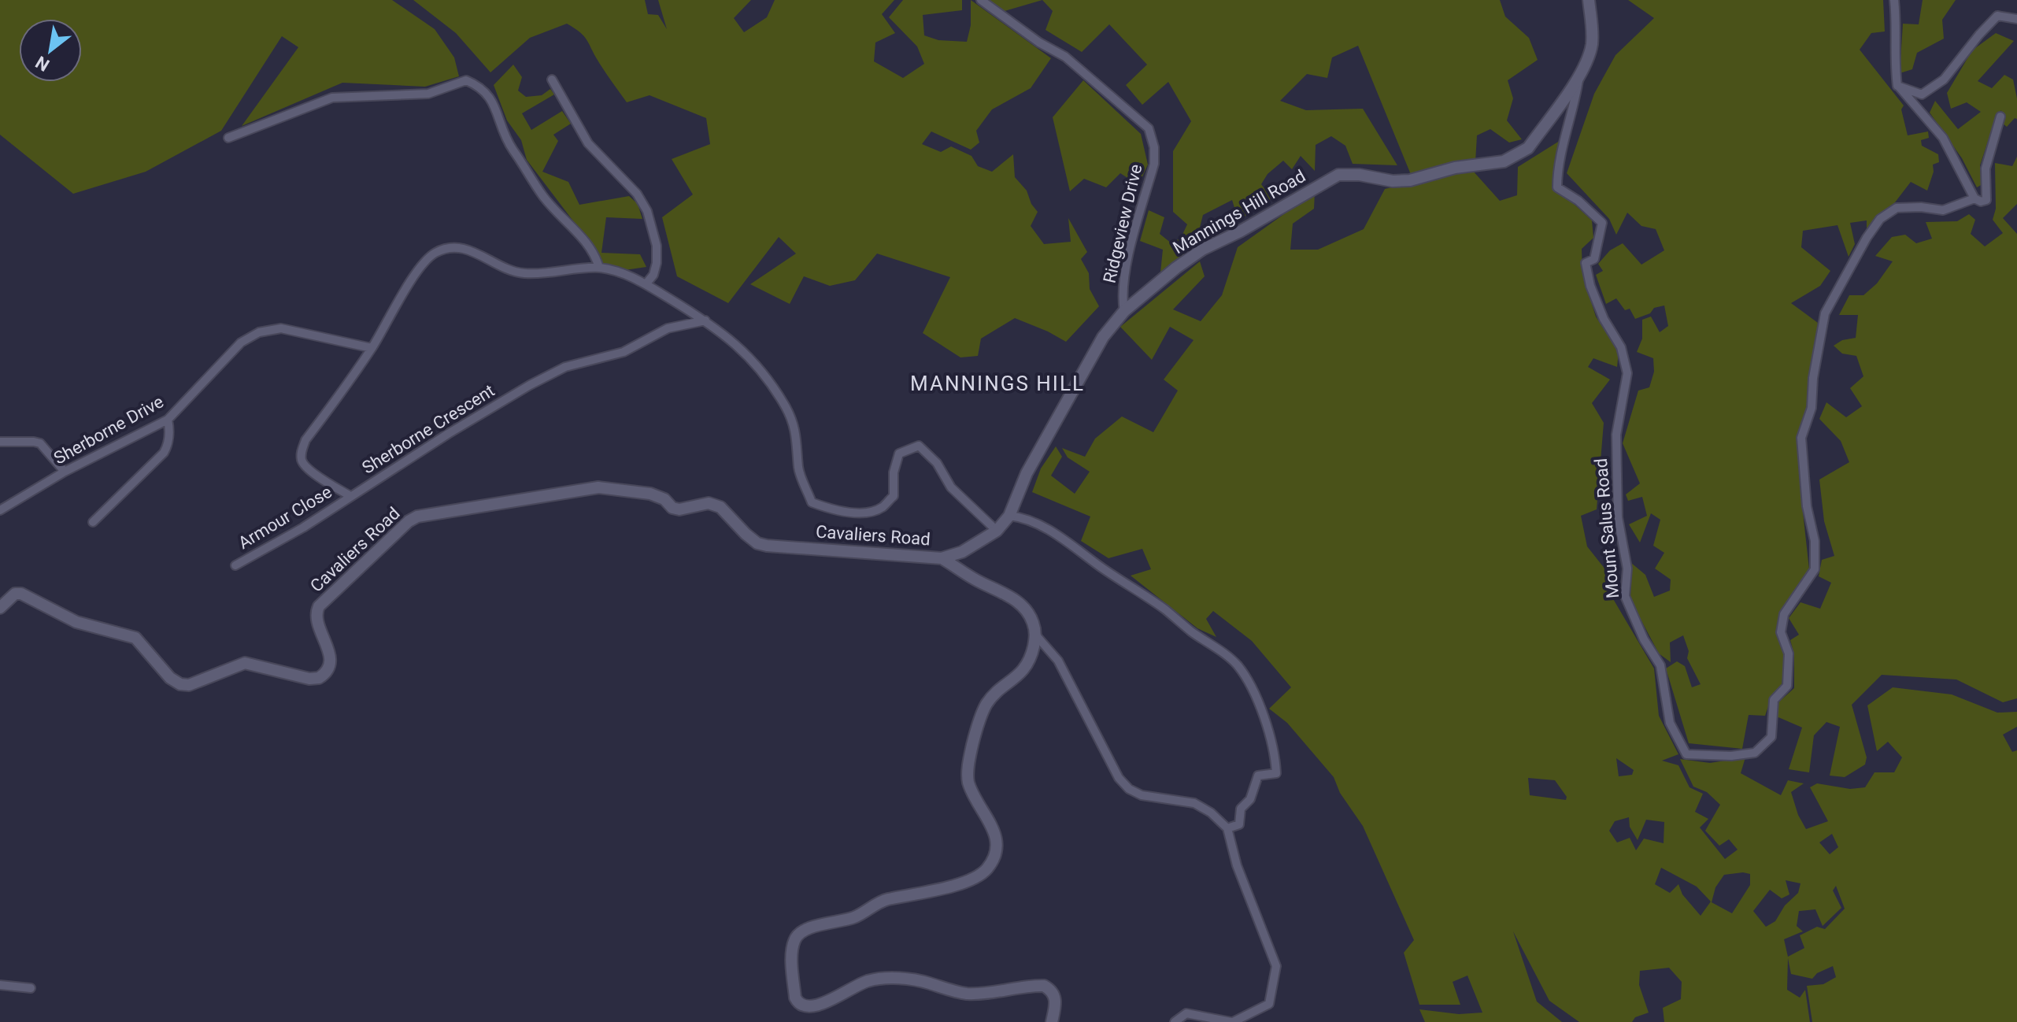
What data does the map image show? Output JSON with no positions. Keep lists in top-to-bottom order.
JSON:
{
  "streets": {
    "main road": ["Mannings Hill Road", "Cavaliers Road"],
    "street": [
      "Ridgeview Drive",
      "Sherborne Crescent",
      "Sherborne Drive",
      "Armour Close",
      "Mount Salus Road"
    ]
  },
  "crossings": [
    ["Mannings Hill Road", "Ridgeview Drive"],
    ["Mannings Hill Road", "Mount Salus Road"],
    ["Mannings Hill Road", "Cavaliers Road"],
    ["Sherborne Crescent", "Armour Close"]
  ],
  "districts": ["MANNINGS HILL"],
  "north": "bottom left"
}
